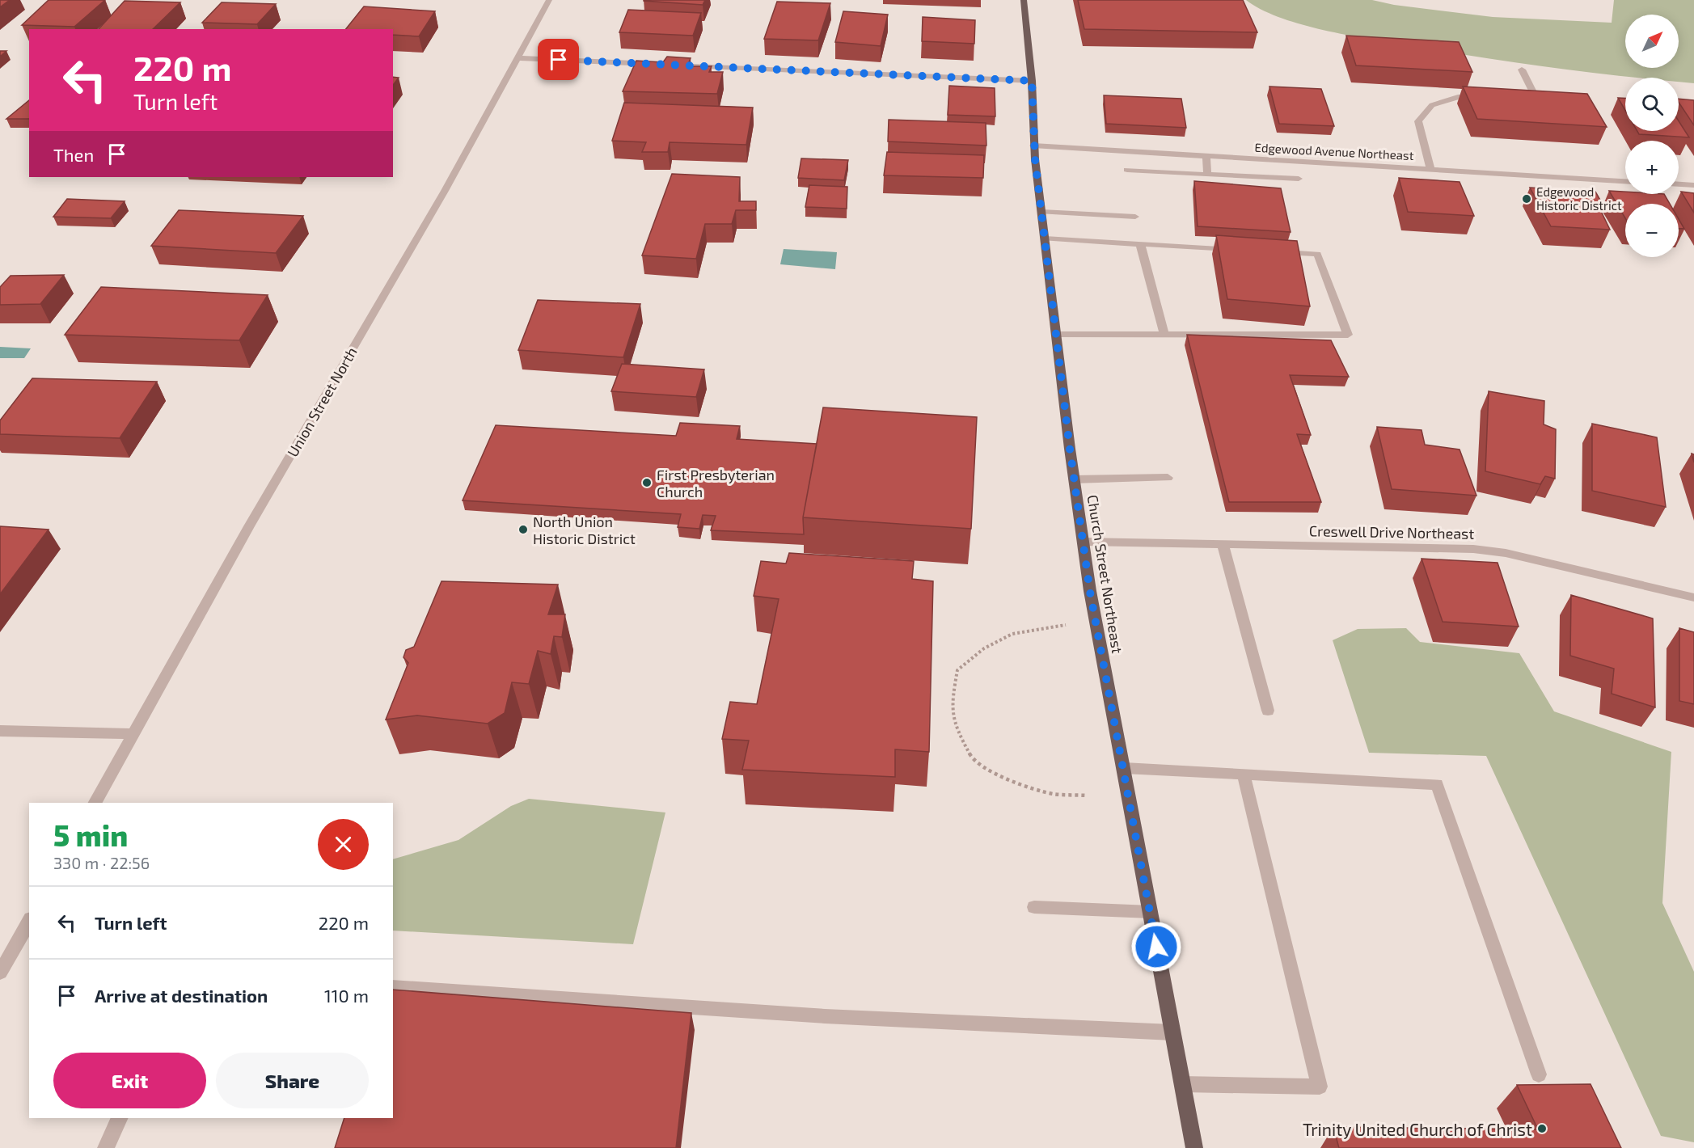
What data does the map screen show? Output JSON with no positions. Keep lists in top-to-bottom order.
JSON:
{
  "streets": {
    "main road": ["Church Street Northeast"],
    "street": ["Edgewood Avenue Northeast", "Union Street North", "Creswell Drive Northeast"]
  },
  "crossings": [
    ["Edgewood Avenue Northeast", "Church Street Northeast"],
    ["Creswell Drive Northeast", "Church Street Northeast"]
  ],
  "places": [
    "Edgewood Historic District",
    "First Presbyterian Church",
    "North Union Historic District",
    "Trinity United Church of Christ"
  ],
  "north": "top right",
  "page": {
    "map_buttons": ["+", "−"],
    "turn": ["220 m", "Turn left"],
    "then": "Then",
    "heading": ["5 min", "330 m · 22:56"],
    "list": [
      {
        "name": "Turn left",
        "value": "220 m"
      },
      {
        "name": "Arrive at destination",
        "value": "110 m"
      }
    ],
    "buttons": ["Exit", "Share"]
  }
}
